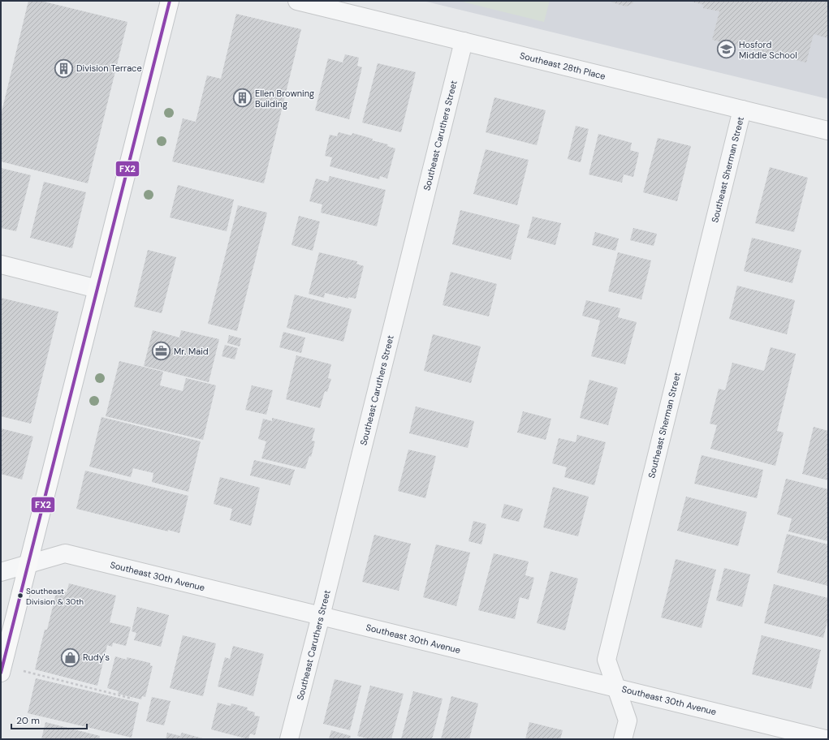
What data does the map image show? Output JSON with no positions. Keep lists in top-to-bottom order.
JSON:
{
  "streets": {
    "street": [
      "Southeast 28th Place",
      "Southeast Caruthers Street",
      "Southeast Sherman Street",
      "Southeast 30th Avenue"
    ]
  },
  "crossings": [
    ["Southeast 28th Place", "Southeast Caruthers Street"],
    ["Southeast 28th Place", "Southeast Sherman Street"],
    ["Southeast Caruthers Street", "Southeast 30th Avenue"],
    ["Southeast Sherman Street", "Southeast 30th Avenue"]
  ],
  "places": {
    "school or university": ["Hosford Middle School"],
    "building": ["Division Terrace", "Ellen Browning Building"],
    "office": ["Mr. Maid"],
    "other": ["Southeast Division & 30th"],
    "shop": ["Rudy's"]
  },
  "lines": ["transit line FX2"],
  "scale_bar": "20 m"
}
